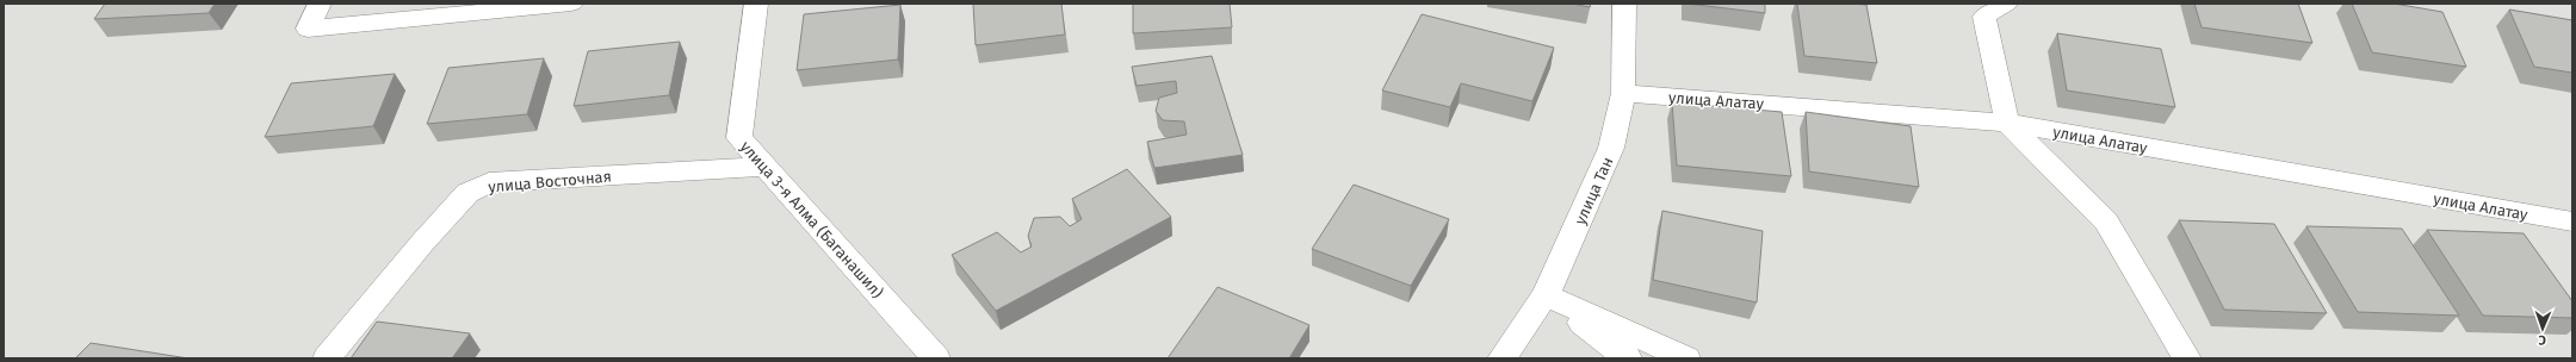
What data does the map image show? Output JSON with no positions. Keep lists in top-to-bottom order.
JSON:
{
  "streets": {
    "street": [
      "улица Алатау",
      "улица Восточная",
      "улица Тан",
      "улица 3-я Алма (Баганашил)"
    ]
  },
  "crossings": [
    ["улица Алатау", "улица Тан"],
    ["улица Восточная", "улица 3-я Алма (Баганашил)"]
  ],
  "north": "bottom"
}
